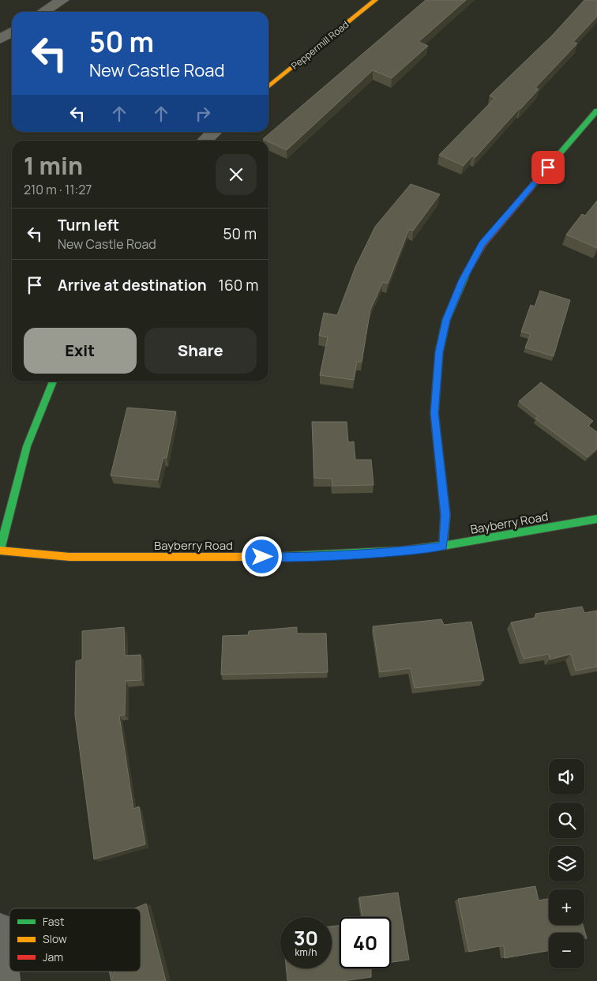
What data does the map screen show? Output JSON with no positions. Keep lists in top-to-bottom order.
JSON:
{
  "streets": {
    "street": ["Peppermill Road", "Bayberry Road"]
  },
  "legend": ["Fast", "Slow", "Jam"],
  "page": {
    "turn": ["50 m", "New Castle Road"],
    "heading": ["1 min", "210 m · 11:27"],
    "list": [
      {
        "name": "Turn left",
        "note": "New Castle Road",
        "value": "50 m"
      },
      {
        "name": "Arrive at destination",
        "value": "160 m"
      }
    ],
    "buttons": ["Exit", "Share"],
    "map_buttons": ["+", "−"],
    "speed": "30 km/h",
    "limit": "40"
  }
}
